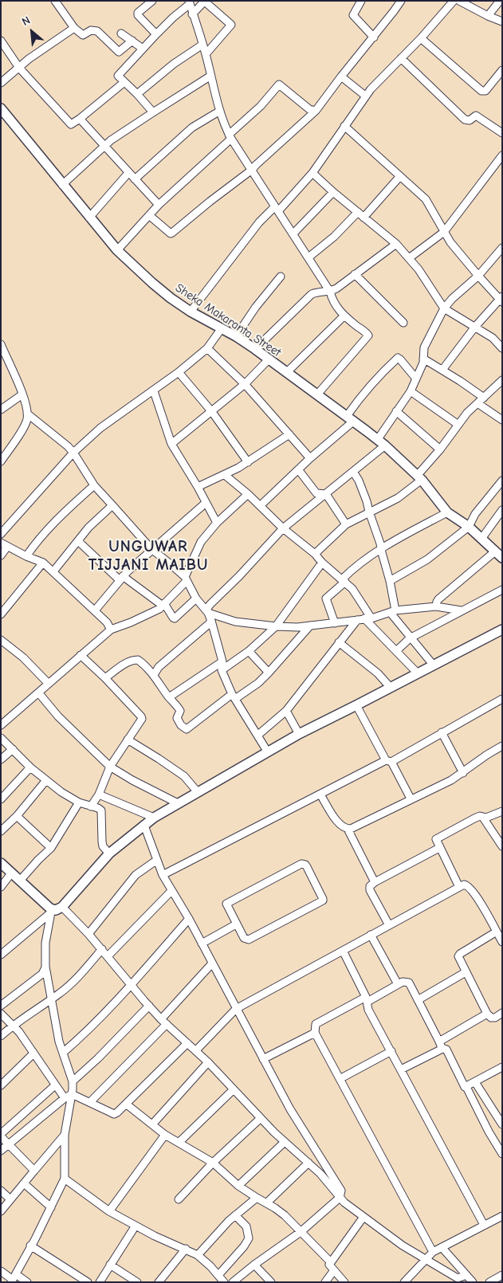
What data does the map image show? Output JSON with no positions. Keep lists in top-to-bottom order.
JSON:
{
  "streets": {
    "street": ["Sheka Makaranta Street"]
  },
  "districts": ["UNGUWAR TIJJANI MAIBU"],
  "north": "top left"
}
